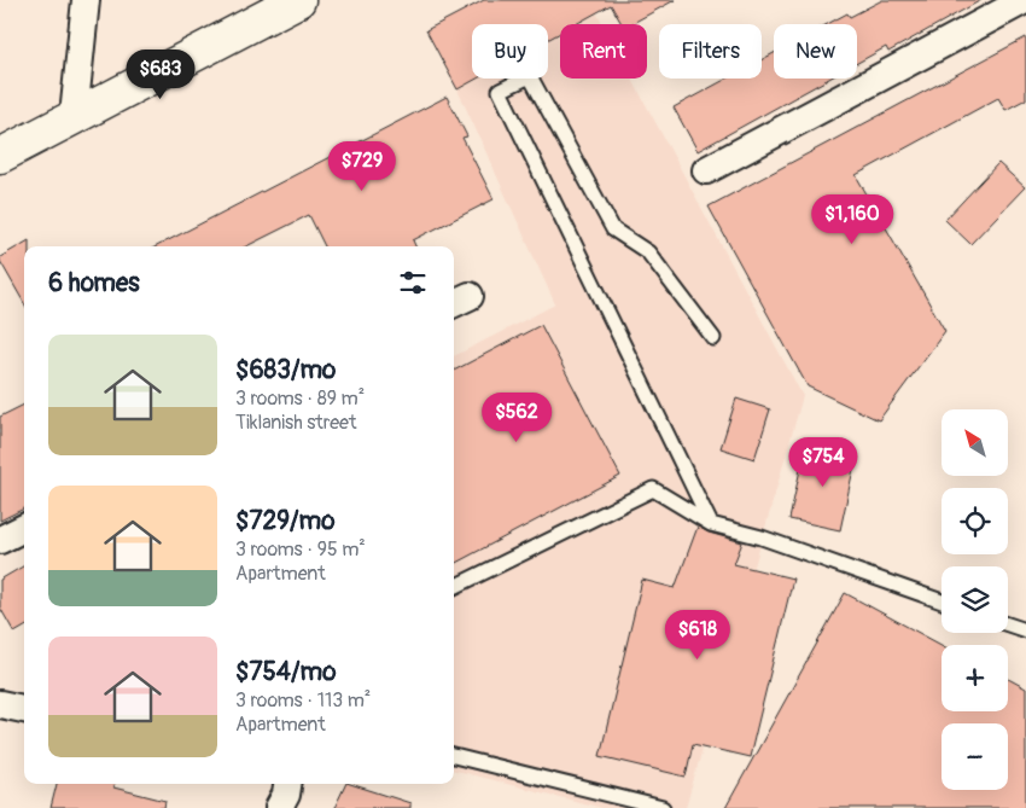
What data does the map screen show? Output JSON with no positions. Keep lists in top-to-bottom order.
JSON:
{
  "north": "top left",
  "page": {
    "chip": [
      "Buy",
      "Rent",
      "Filters",
      "New"
    ],
    "price": [
      "$683",
      "$729",
      "$1,160",
      "$562",
      "$754",
      "$618"
    ],
    "heading": "6 homes",
    "list": [
      {
        "name": "$683/mo",
        "note": "3 rooms · 89 m² · Tiklanish street"
      },
      {
        "name": "$729/mo",
        "note": "3 rooms · 95 m² · Apartment"
      },
      {
        "name": "$754/mo",
        "note": "3 rooms · 113 m² · Apartment"
      }
    ],
    "map_buttons": ["+", "−"]
  }
}
